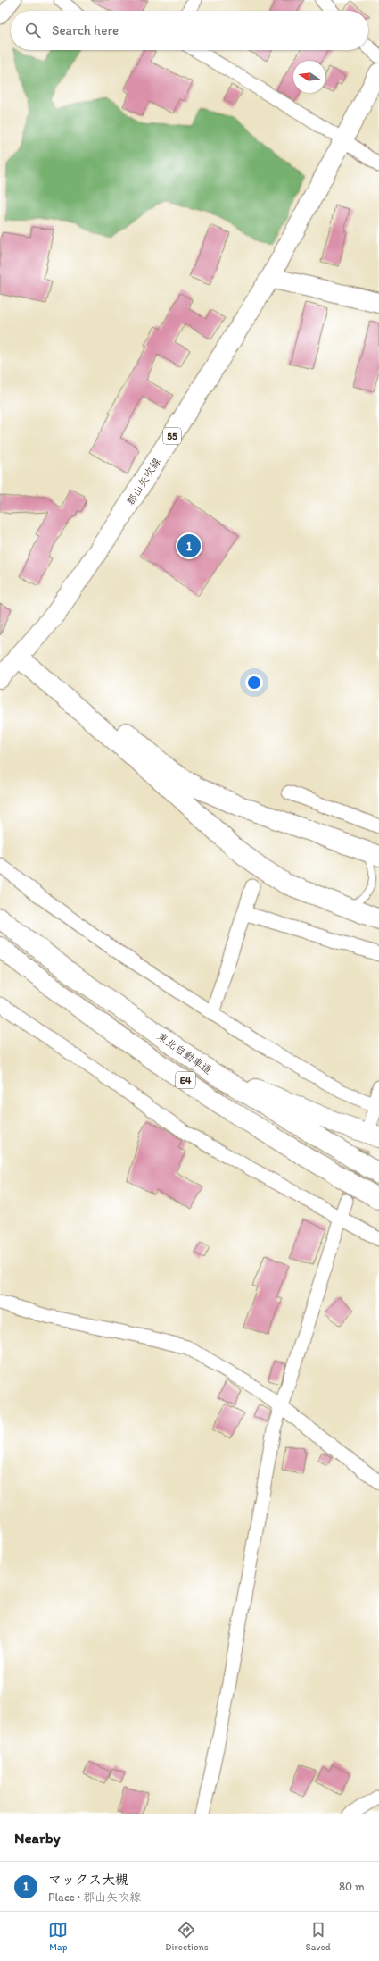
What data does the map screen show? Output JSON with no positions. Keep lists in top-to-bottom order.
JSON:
{
  "streets": {
    "main road": [
      "55",
      "郡山矢吹線",
      "東北自動車道",
      "E4"
    ]
  },
  "north": "left",
  "page": {
    "search": "Search here",
    "pins": "1",
    "heading": "Nearby",
    "list": [
      {
        "mark": "1",
        "name": "マックス大槻",
        "note": "Place · 郡山矢吹線",
        "value": "80 m"
      }
    ],
    "nav": ["Map", "Directions", "Saved"]
  }
}
